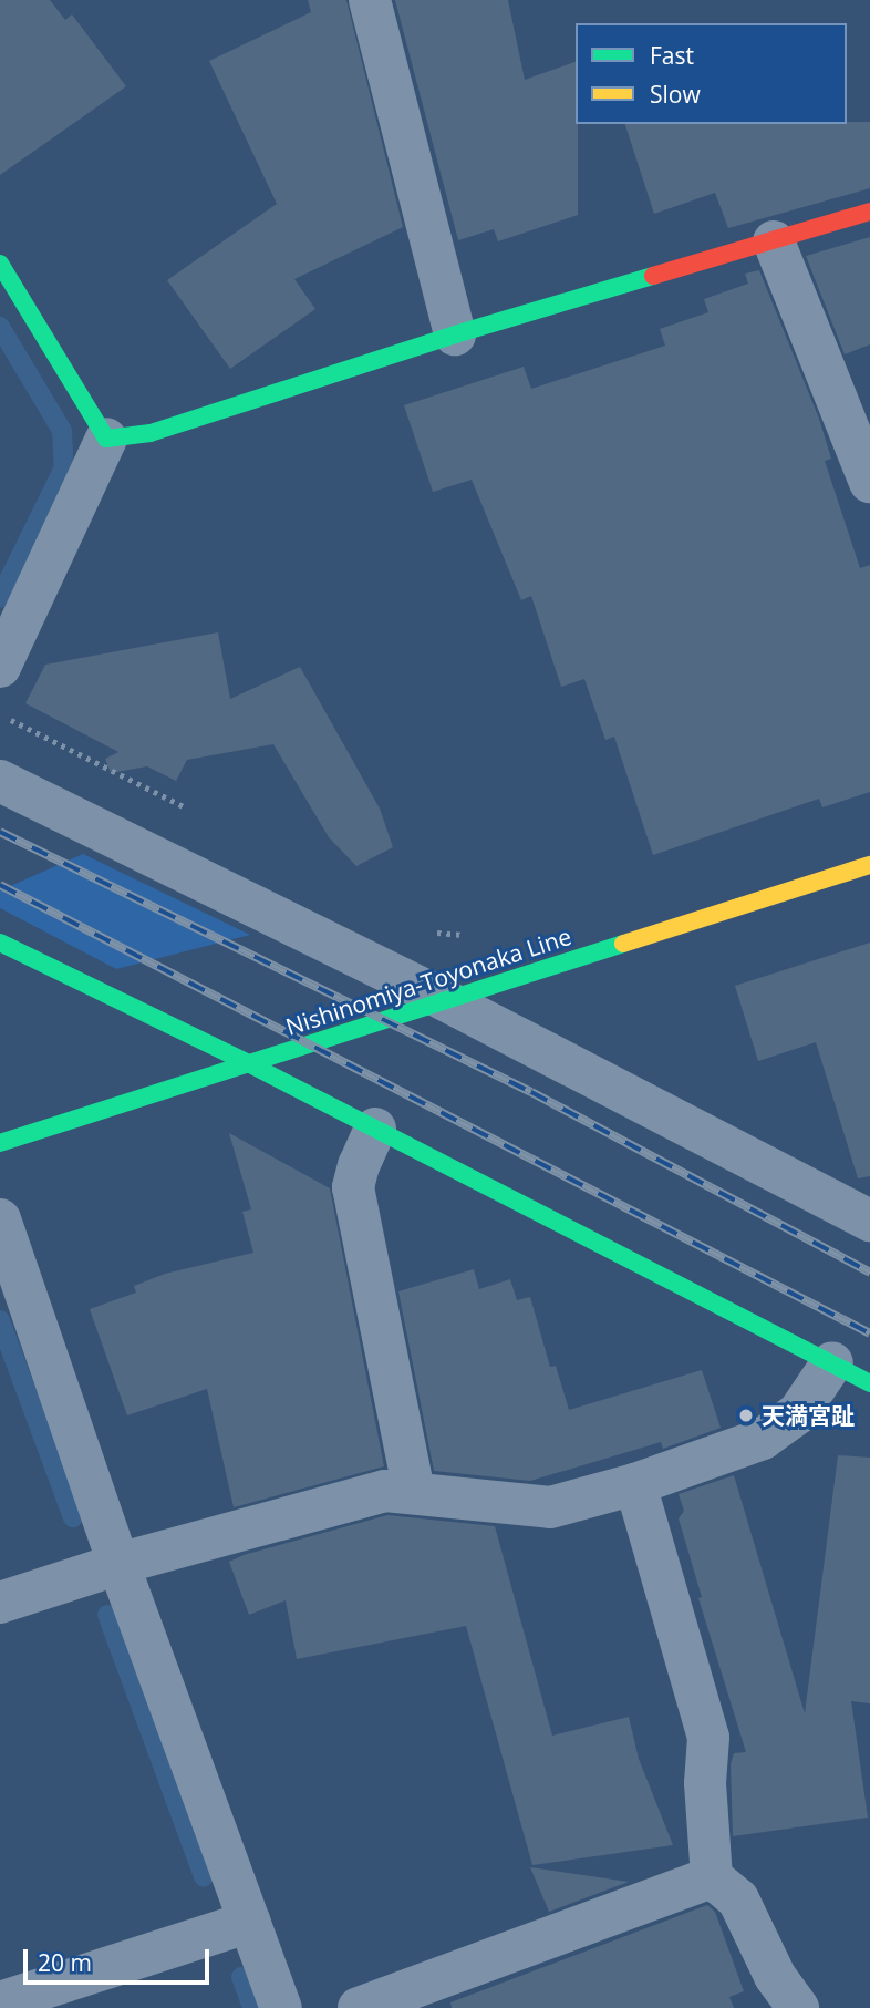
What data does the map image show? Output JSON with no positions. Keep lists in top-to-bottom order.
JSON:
{
  "streets": {
    "street": ["Nishinomiya-Toyonaka Line"]
  },
  "places": ["天満宮趾"],
  "legend": ["Fast", "Slow"],
  "scale_bar": "20 m"
}
